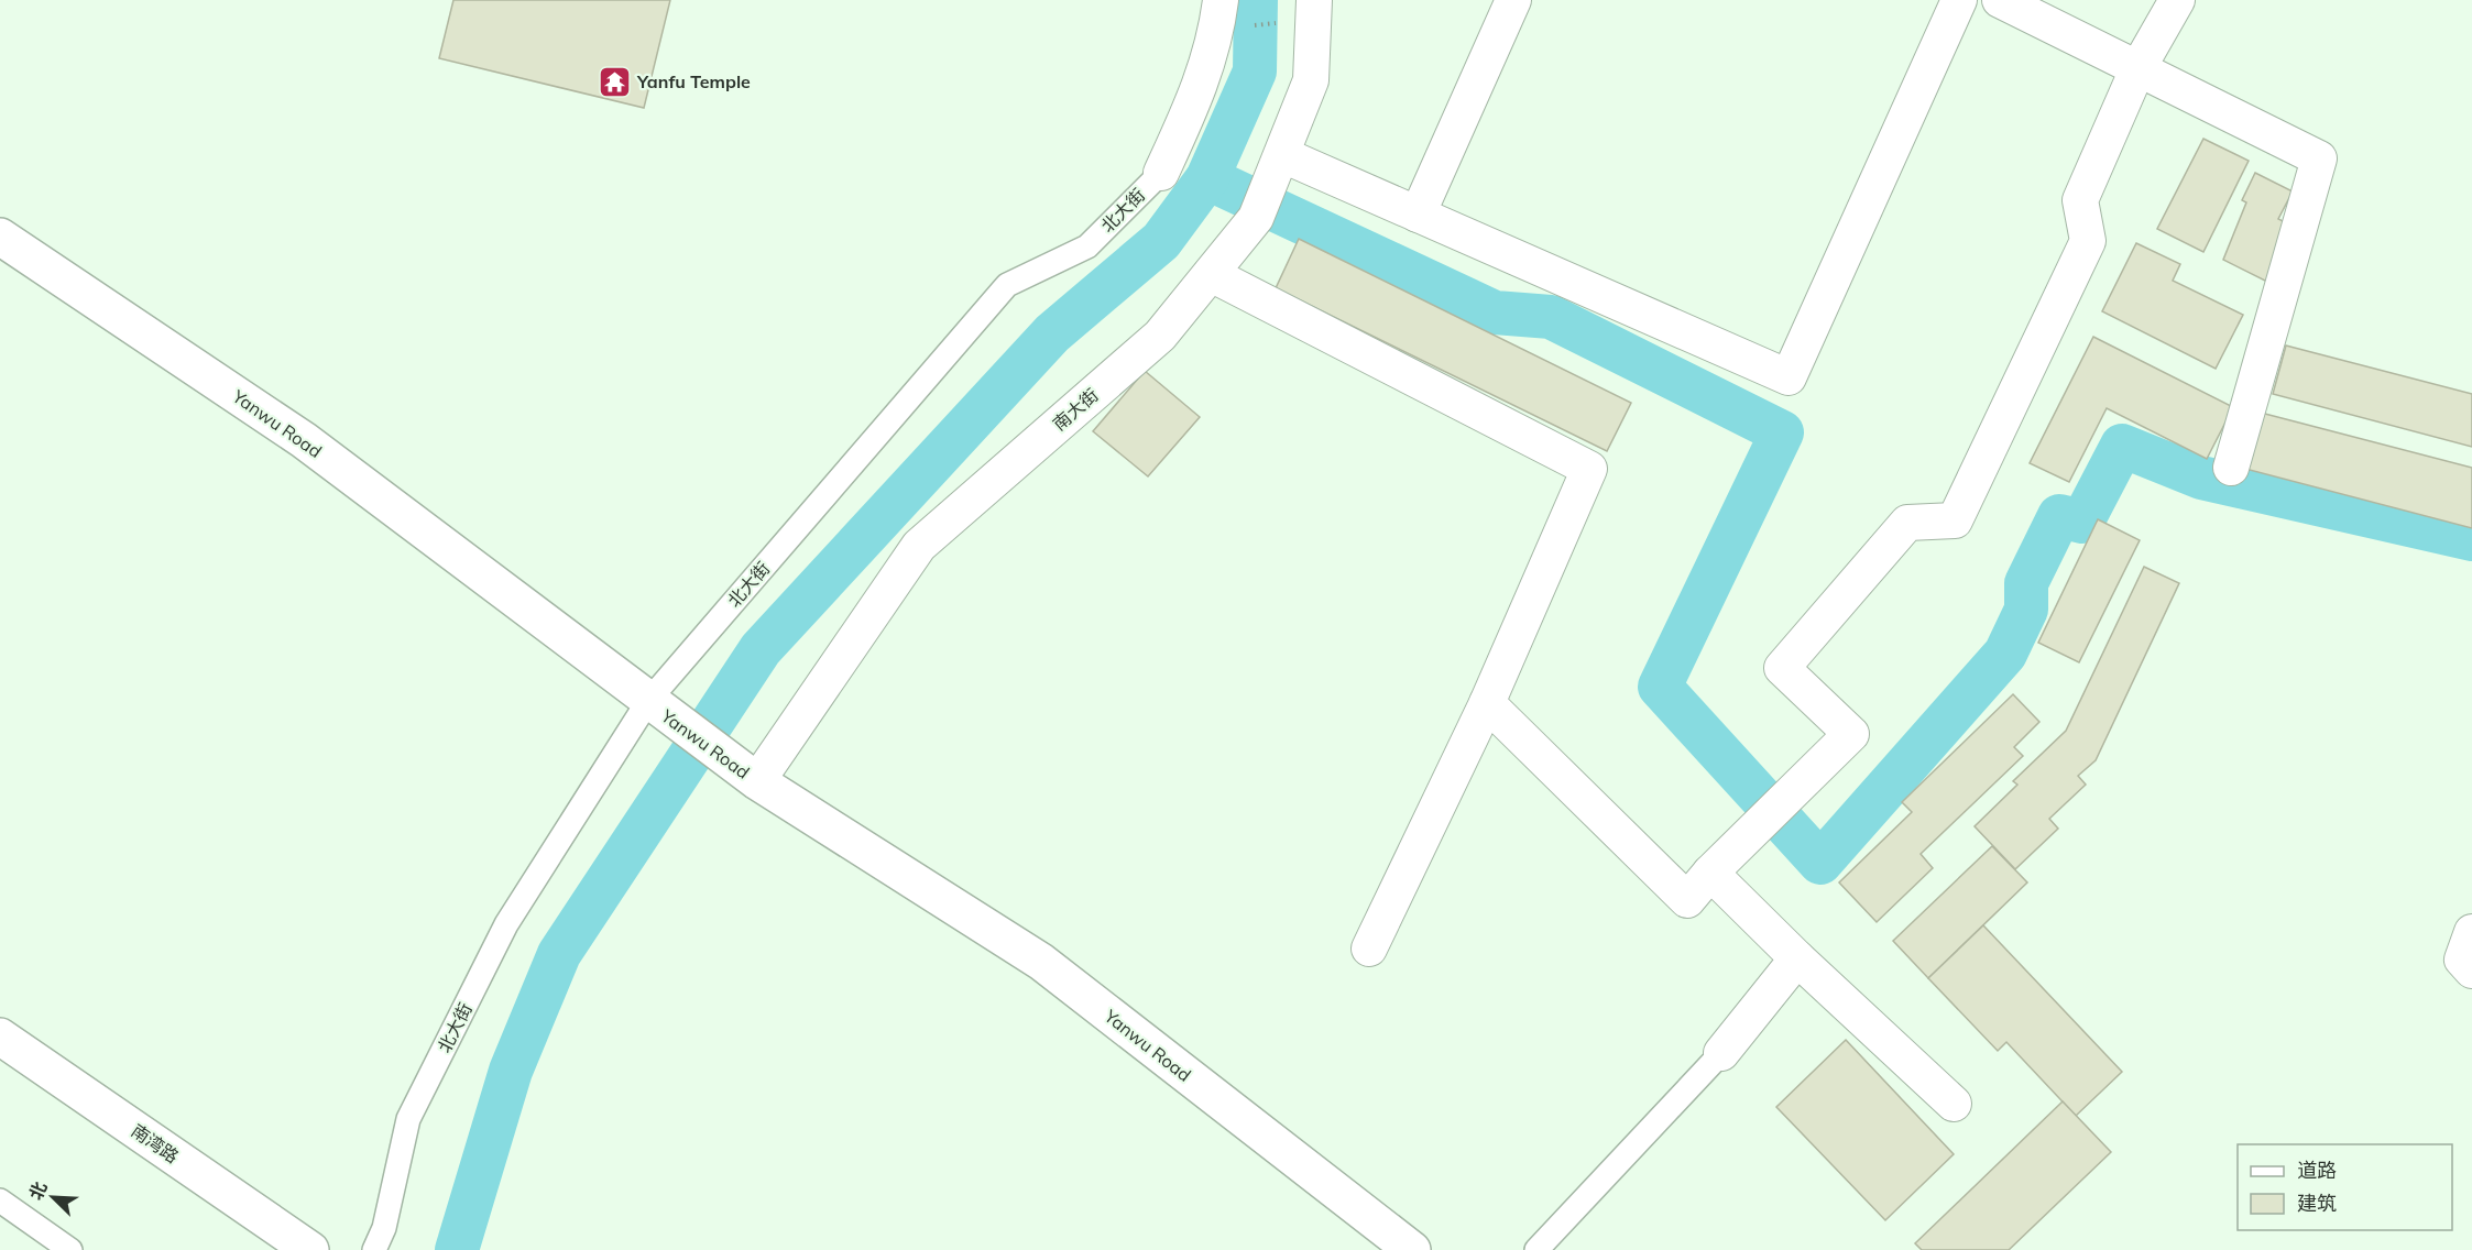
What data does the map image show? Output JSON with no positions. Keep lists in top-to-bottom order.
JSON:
{
  "streets": {
    "street": [
      "北大街",
      "南大街",
      "Yanwu Road",
      "南湾路"
    ]
  },
  "crossings": [
    ["北大街", "Yanwu Road"],
    ["南大街", "Yanwu Road"]
  ],
  "places": {
    "temple": ["Yanfu Temple"]
  },
  "legend": ["道路", "建筑"],
  "north": "top left"
}
